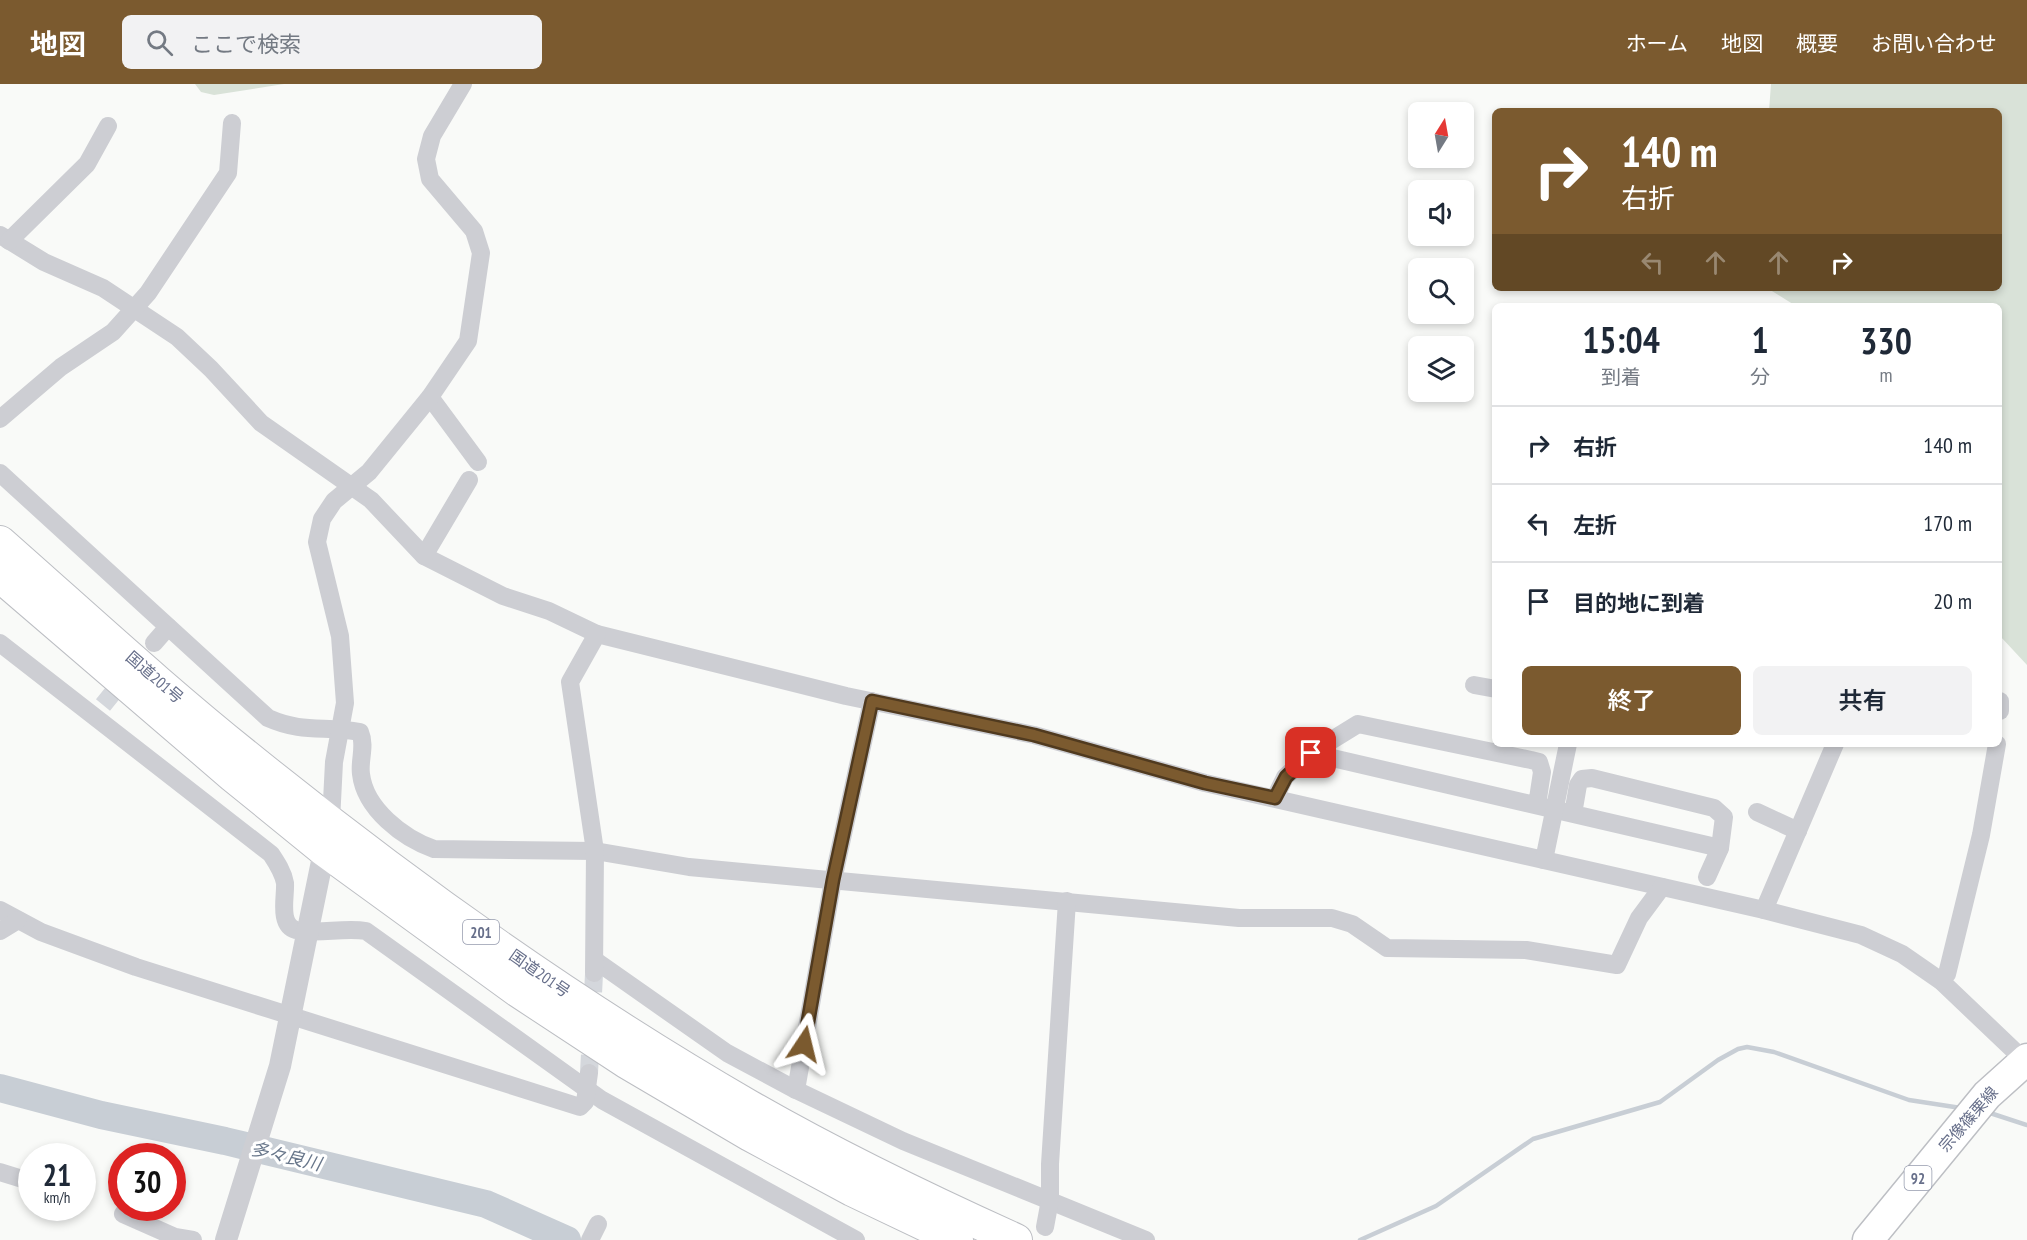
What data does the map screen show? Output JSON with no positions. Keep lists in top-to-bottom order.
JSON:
{
  "streets": {
    "highway": ["国道201号", "201"],
    "main road": ["宗像篠栗線", "92"]
  },
  "water": ["多々良川"],
  "north": "top",
  "page": {
    "header": "地図",
    "search": "ここで検索",
    "nav": [
      "ホーム",
      "地図",
      "概要",
      "お問い合わせ"
    ],
    "turn": ["140 m", "右折"],
    "eta": [
      "15:04",
      "到着",
      "1",
      "分",
      "330",
      "m"
    ],
    "list": [
      {
        "name": "右折",
        "value": "140 m"
      },
      {
        "name": "左折",
        "value": "170 m"
      },
      {
        "name": "目的地に到着",
        "value": "20 m"
      }
    ],
    "buttons": ["終了", "共有"],
    "speed": "21 km/h",
    "limit": "30"
  }
}
